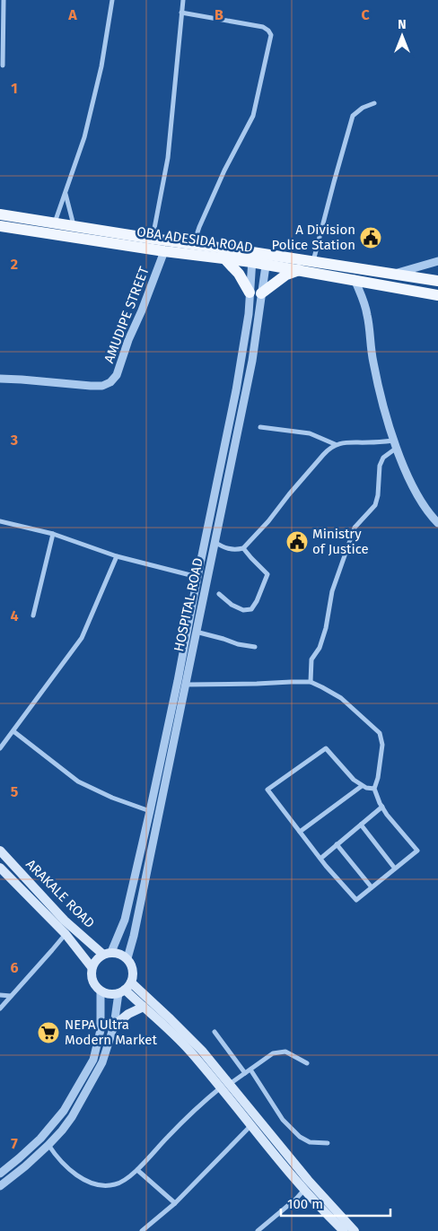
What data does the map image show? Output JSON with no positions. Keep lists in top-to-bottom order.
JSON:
{
  "streets": {
    "main road": ["OBA ADESIDA ROAD", "ARAKALE ROAD"],
    "street": ["AMUDIPE STREET", "HOSPITAL ROAD"]
  },
  "crossings": [
    ["OBA ADESIDA ROAD", "AMUDIPE STREET"],
    ["OBA ADESIDA ROAD", "HOSPITAL ROAD"],
    ["HOSPITAL ROAD", "ARAKALE ROAD"]
  ],
  "places": {
    "public building": ["A Division Police Station", "Ministry of Justice"],
    "supermarket": ["NEPA Ultra Modern Market"]
  },
  "scale_bar": "100 m",
  "north": "top",
  "grid": {
    "columns": ["A", "B", "C"],
    "rows": [
      "1",
      "2",
      "3",
      "4",
      "5",
      "6",
      "7"
    ]
  }
}
